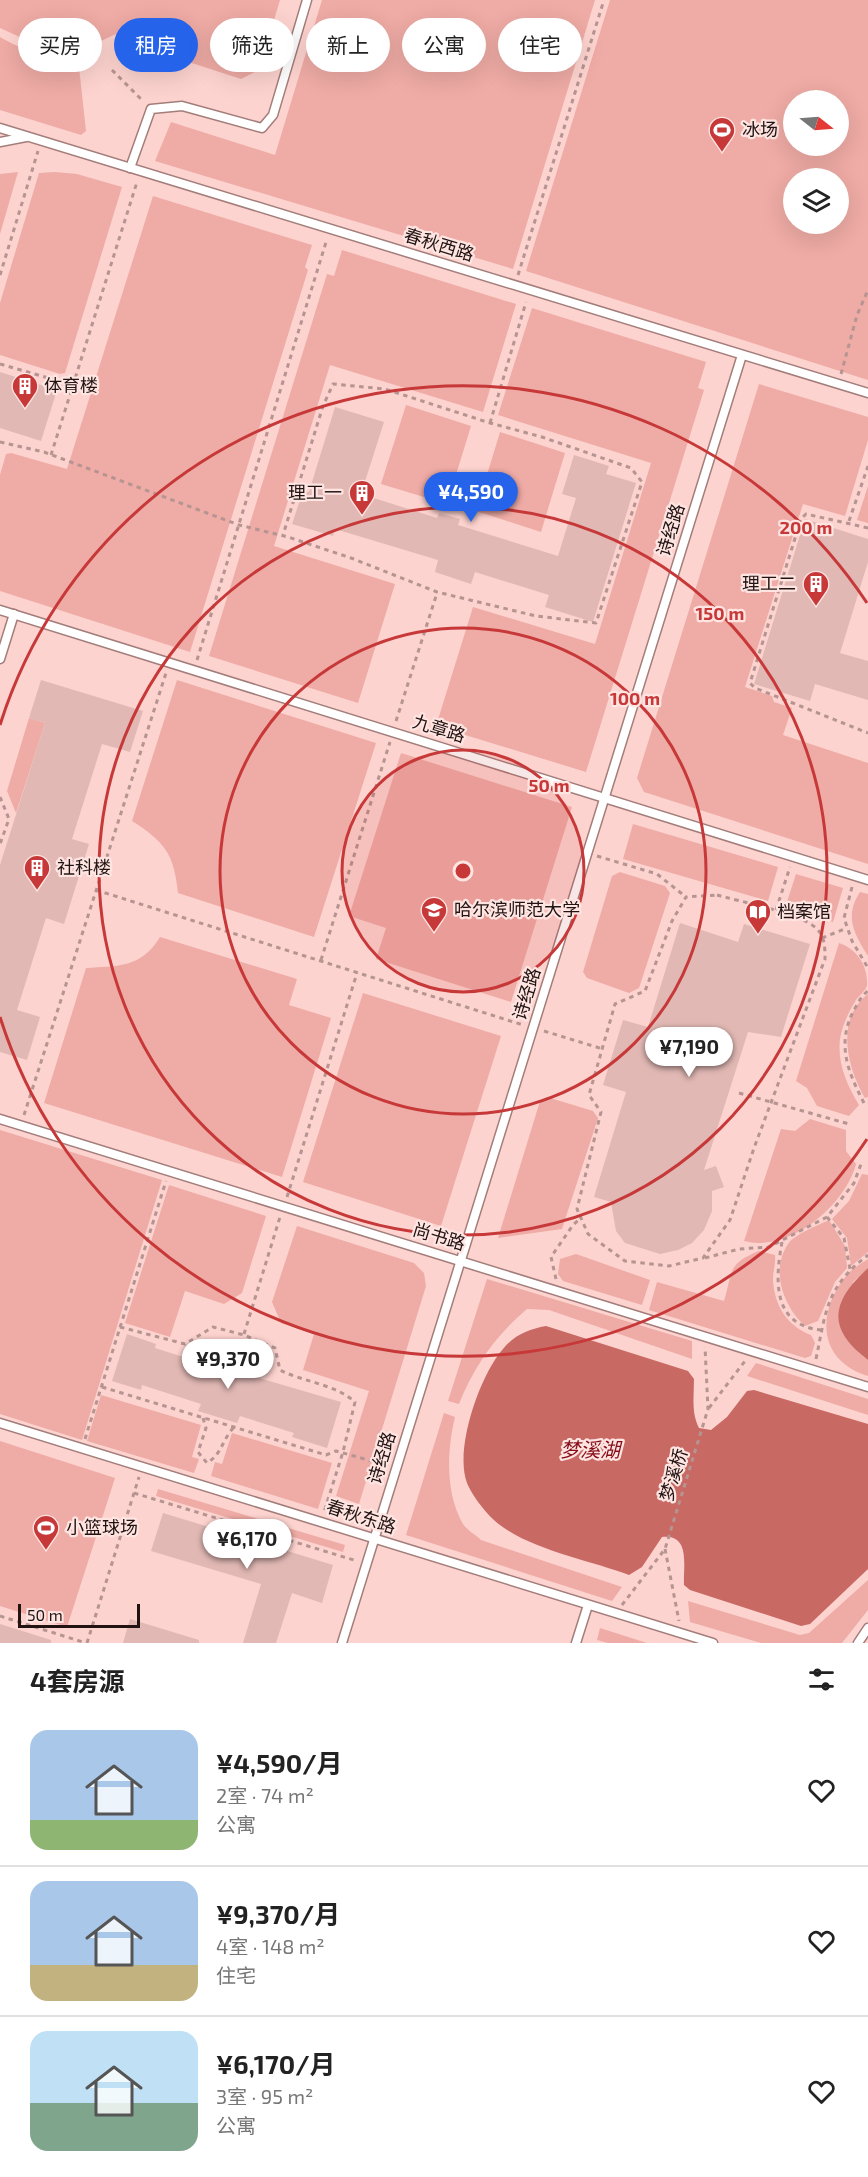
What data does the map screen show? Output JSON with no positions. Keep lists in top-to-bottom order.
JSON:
{
  "streets": {
    "lane": [
      "春秋西路",
      "诗经路",
      "九章路",
      "尚书路",
      "春秋东路"
    ],
    "path": ["梦溪桥"]
  },
  "crossings": [
    ["春秋西路", "诗经路"],
    ["诗经路", "九章路"],
    ["诗经路", "尚书路"],
    ["诗经路", "春秋东路"]
  ],
  "water": ["梦溪湖"],
  "places": {
    "sports": ["冰场", "小篮球场"],
    "building": [
      "体育楼",
      "理工一",
      "理工二",
      "社科楼"
    ],
    "school or university": ["哈尔滨师范大学"],
    "library": ["档案馆"]
  },
  "scale_bar": "50 m",
  "north": "right",
  "page": {
    "chip": [
      "买房",
      "租房",
      "筛选",
      "新上",
      "公寓",
      "住宅"
    ],
    "price": [
      "¥4,590",
      "¥7,190",
      "¥9,370",
      "¥6,170"
    ],
    "scale": "50 m",
    "heading": "4套房源",
    "list": [
      {
        "name": "¥4,590/月",
        "note": "2室 · 74 m² · 公寓"
      },
      {
        "name": "¥9,370/月",
        "note": "4室 · 148 m² · 住宅"
      },
      {
        "name": "¥6,170/月",
        "note": "3室 · 95 m² · 公寓"
      }
    ]
  },
  "rings": [
    "200 m",
    "150 m",
    "100 m",
    "50 m"
  ]
}
